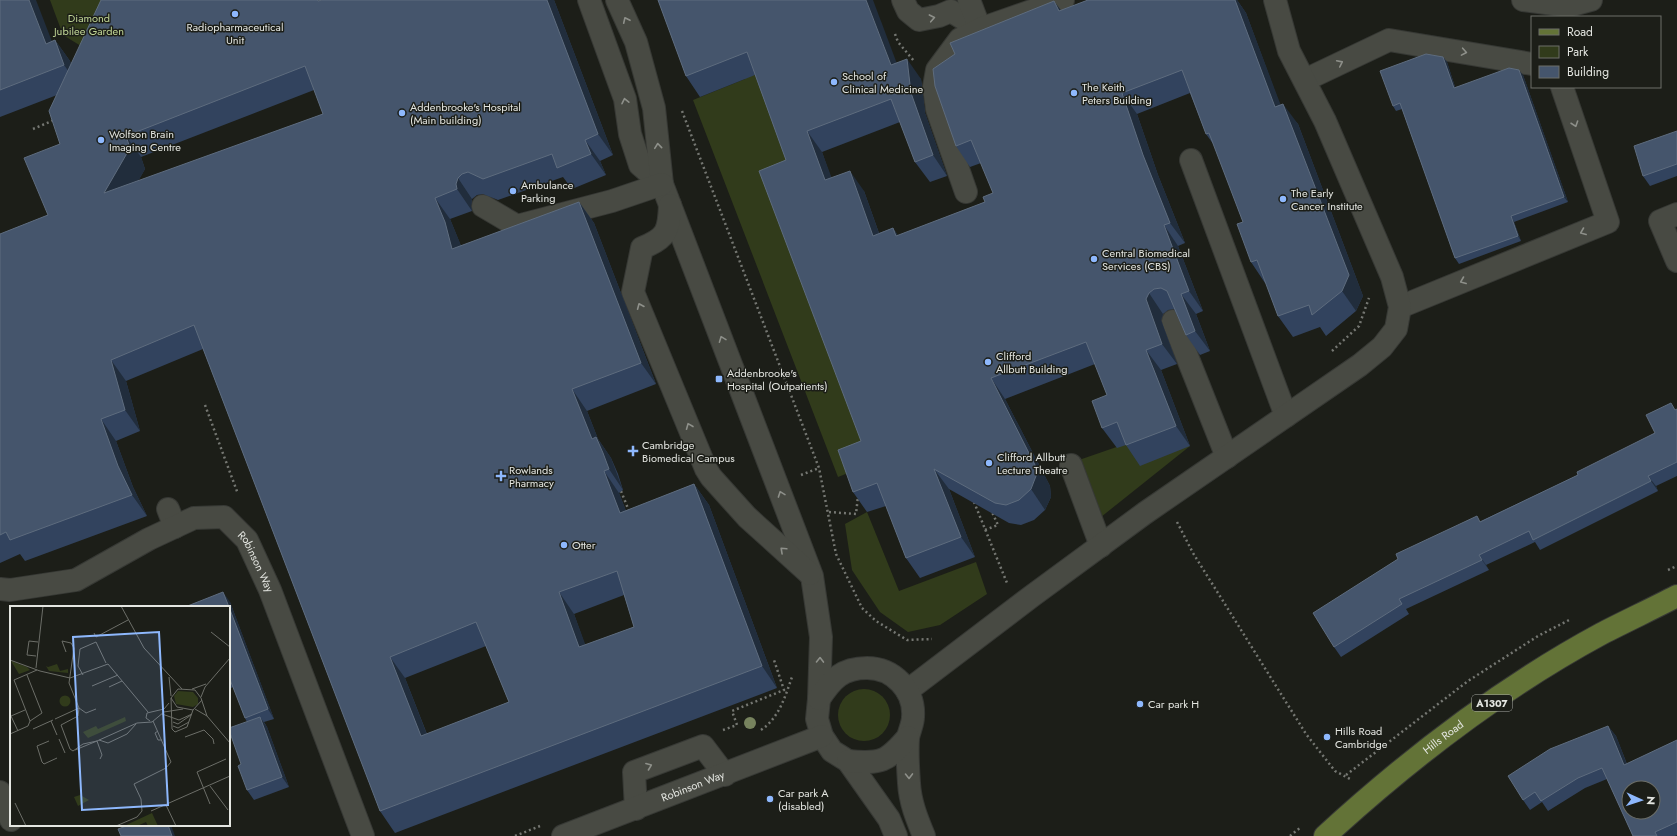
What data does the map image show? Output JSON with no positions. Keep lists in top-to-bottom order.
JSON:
{
  "streets": {
    "main road": ["A1307", "Hills Road"],
    "street": ["Robinson Way"]
  },
  "parks": ["Diamond Jubilee Garden"],
  "places": {
    "other": [
      "Radiopharmaceutical Unit",
      "School of Clinical Medicine",
      "The Keith Peters Building",
      "Addenbrooke's Hospital (Main building)",
      "Wolfson Brain Imaging Centre",
      "Ambulance Parking",
      "The Early Cancer Institute",
      "Central Biomedical Services (CBS)",
      "Clifford Allbutt Building",
      "Clifford Allbutt Lecture Theatre",
      "Otter",
      "Car park H",
      "Hills Road Cambridge",
      "Car park A (disabled)"
    ],
    "transit": ["Addenbrooke's Hospital (Outpatients)"],
    "health": ["Cambridge Biomedical Campus", "Rowlands Pharmacy"]
  },
  "legend": ["Road", "Park", "Building"],
  "north": "right"
}
